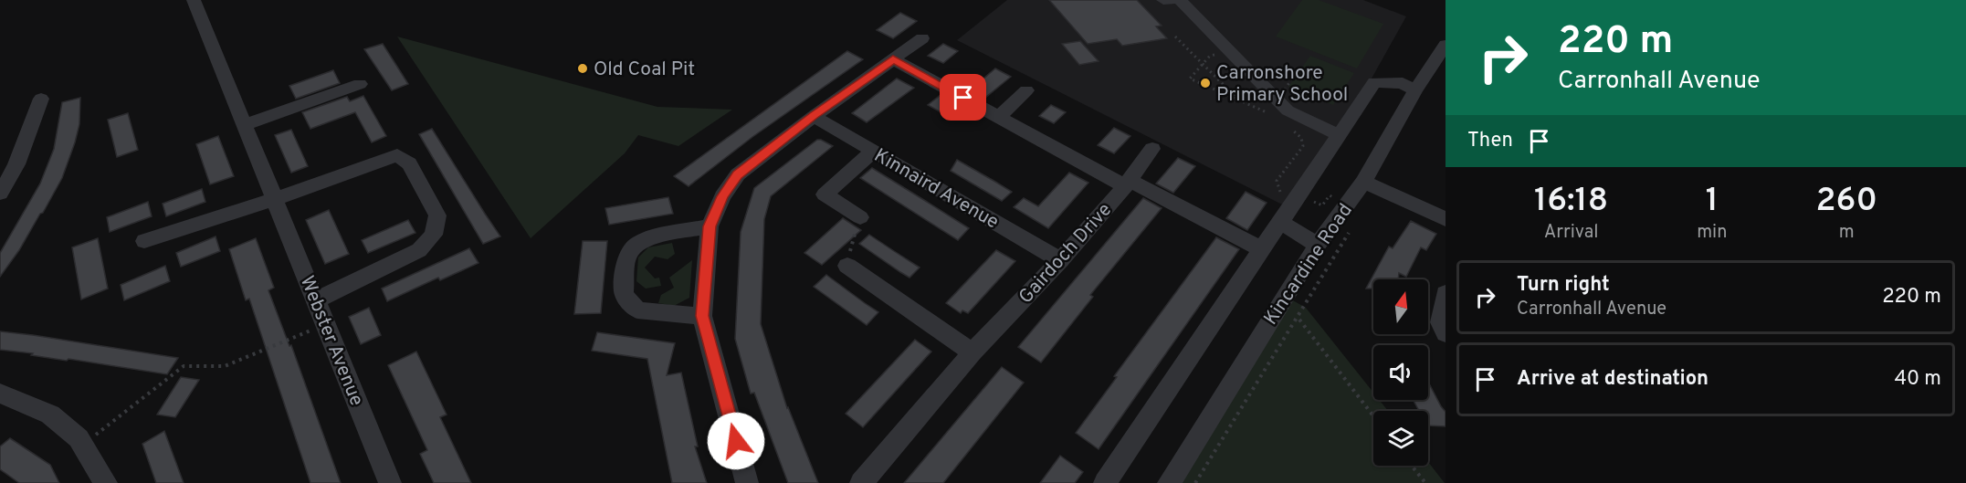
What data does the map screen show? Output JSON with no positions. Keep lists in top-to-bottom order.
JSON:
{
  "streets": {
    "street": [
      "Kinnaird Avenue",
      "Gairdoch Drive",
      "Kincardine Road",
      "Webster Avenue"
    ]
  },
  "crossings": [
    ["Kinnaird Avenue", "Gairdoch Drive"]
  ],
  "places": ["Old Coal Pit", "Carronshore Primary School"],
  "north": "top",
  "page": {
    "turn": ["220 m", "Carronhall Avenue"],
    "then": "Then",
    "eta": [
      "16:18",
      "Arrival",
      "1",
      "min",
      "260",
      "m"
    ],
    "list": [
      {
        "name": "Turn right",
        "note": "Carronhall Avenue",
        "value": "220 m"
      },
      {
        "name": "Arrive at destination",
        "value": "40 m"
      }
    ]
  }
}
